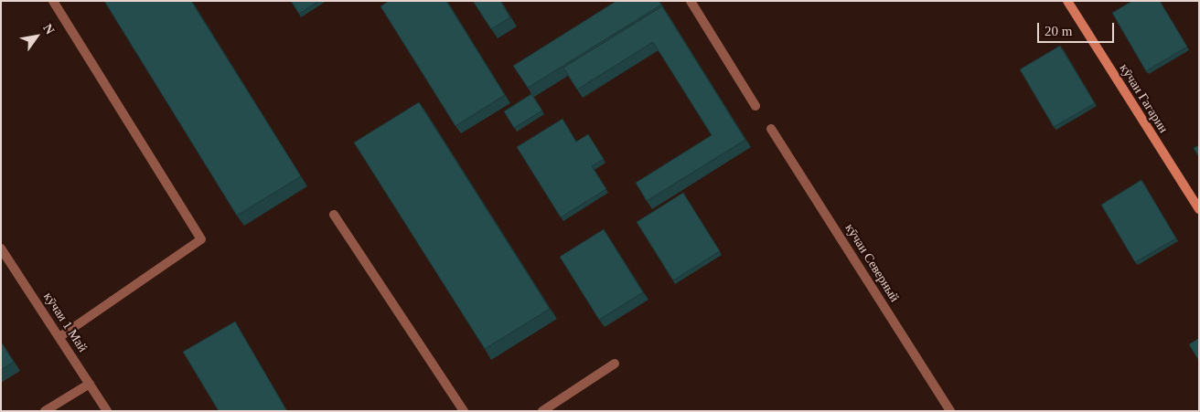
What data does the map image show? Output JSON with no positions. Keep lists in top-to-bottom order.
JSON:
{
  "streets": {
    "main road": ["кӯчаи Гагарин"],
    "street": ["кӯчаи Северный", "кӯчаи 1 Май"]
  },
  "scale_bar": "20 m",
  "north": "top right"
}
